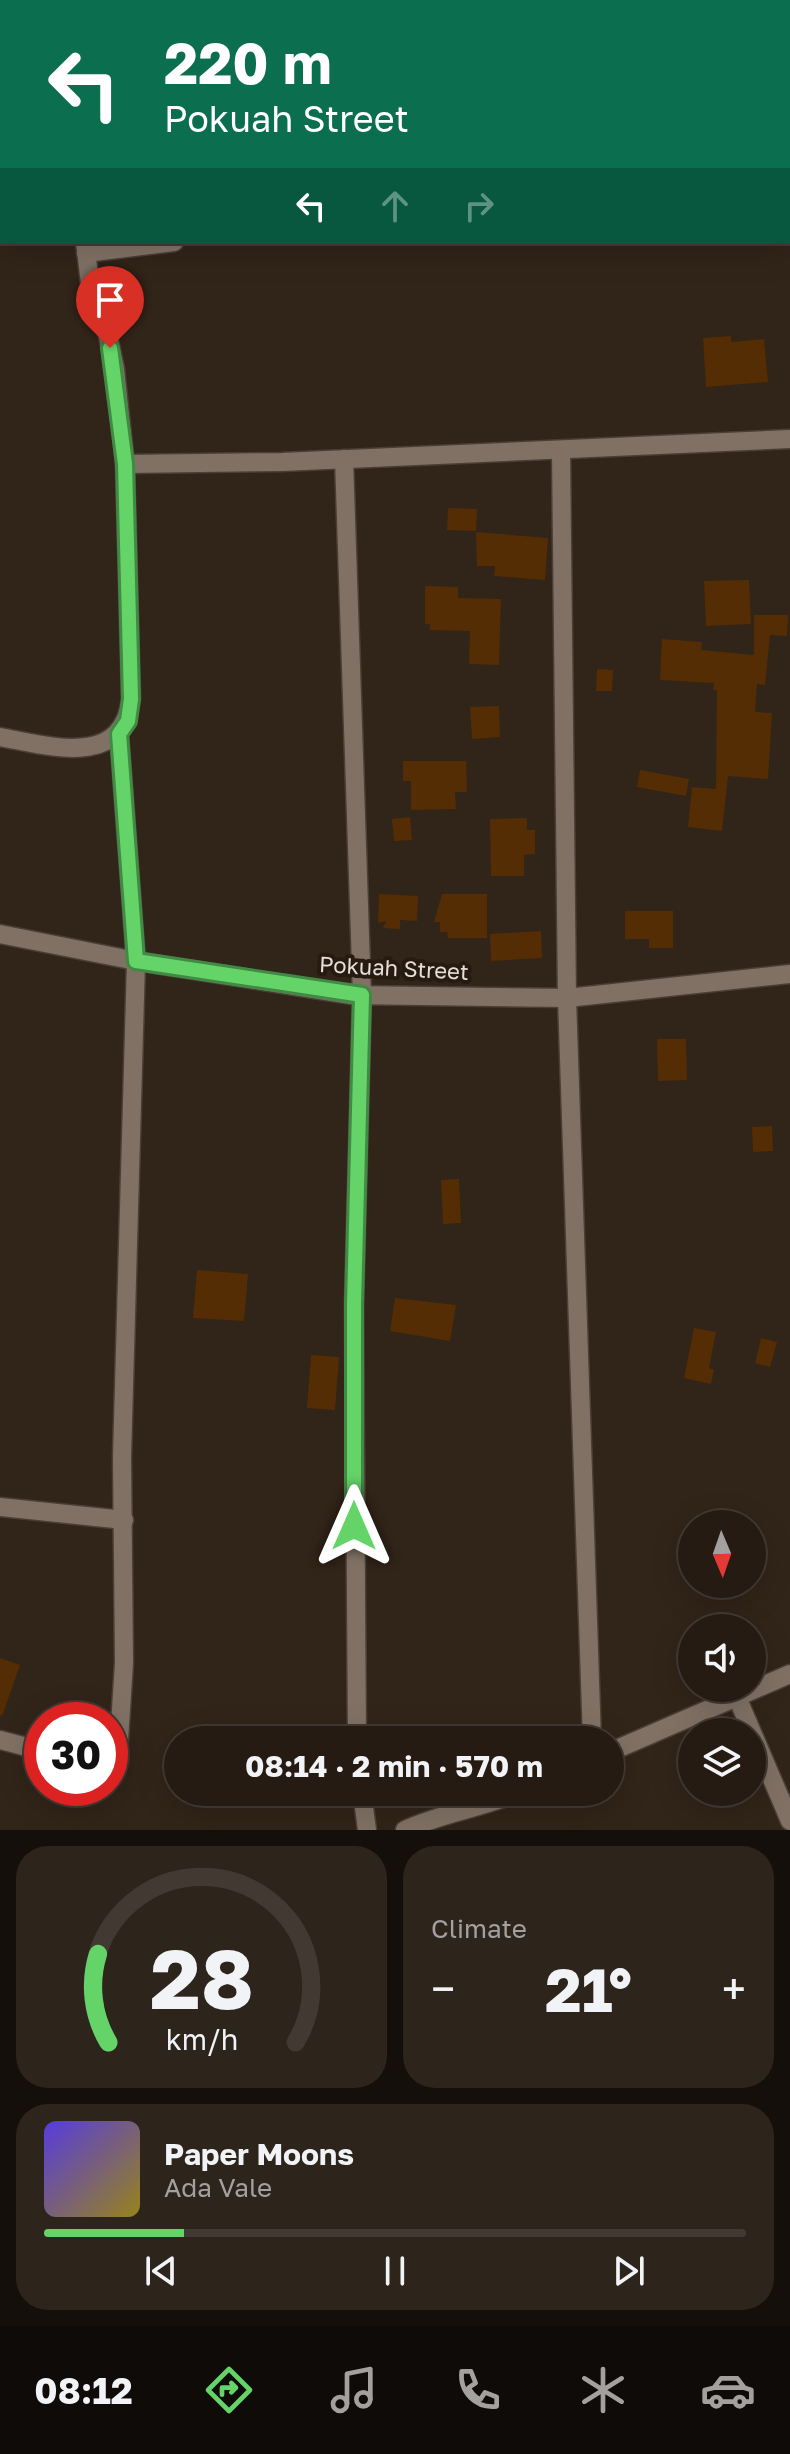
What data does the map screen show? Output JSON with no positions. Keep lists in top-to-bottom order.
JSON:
{
  "streets": {
    "street": ["Pokuah Street"]
  },
  "north": "bottom",
  "page": {
    "turn": ["220 m", "Pokuah Street"],
    "limit": "30",
    "trip": "08:14 · 2 min · 570 m",
    "tile": "Climate",
    "heat": ["−", "21°", "+"],
    "song": ["Paper Moons", "Ada Vale"],
    "tabs": "08:12",
    "gauge": ["28", "km/h"]
  }
}
